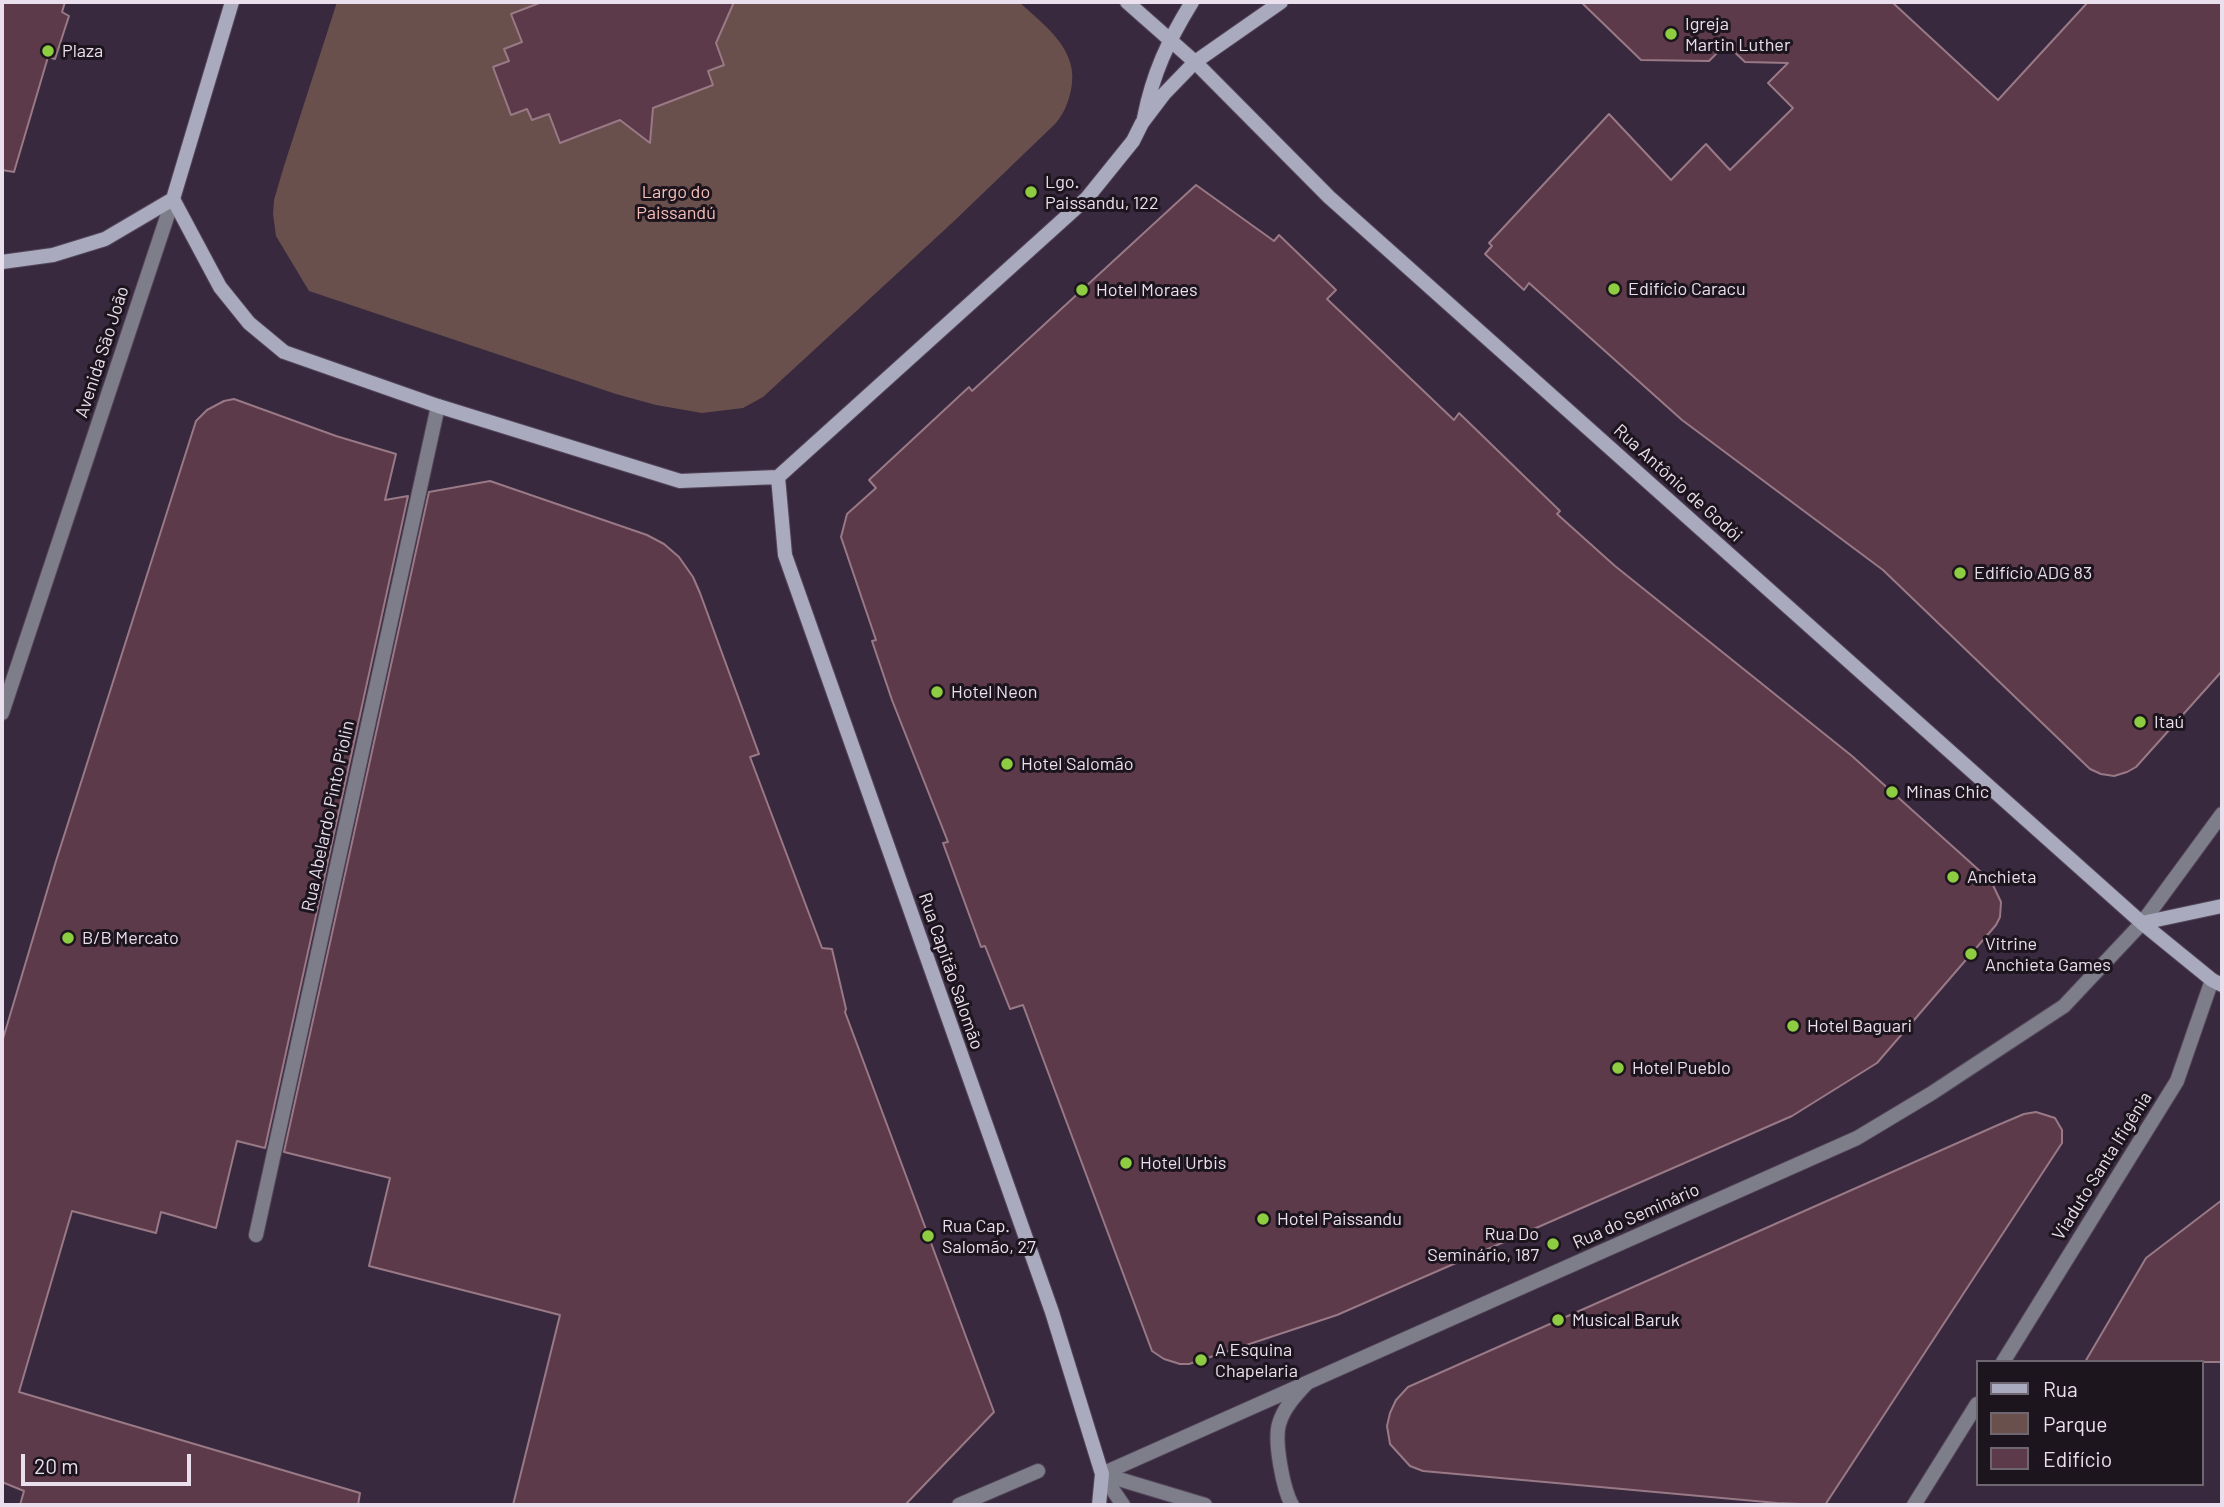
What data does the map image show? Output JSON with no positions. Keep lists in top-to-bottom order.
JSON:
{
  "streets": {
    "main road": ["Avenida São João", "Rua Antônio de Godói", "Rua Capitão Salomão"],
    "street": ["Rua Abelardo Pinto Piolin", "Viaduto Santa Ifigênia", "Rua do Seminário"]
  },
  "crossings": [
    ["Rua Antônio de Godói", "Viaduto Santa Ifigênia"],
    ["Rua Antônio de Godói", "Rua do Seminário"],
    ["Rua Capitão Salomão", "Rua do Seminário"]
  ],
  "parks": ["Largo do Paissandú"],
  "places": [
    "Igreja Martin Luther",
    "Plaza",
    "Lgo. Paissandu, 122",
    "Edifício Caracu",
    "Hotel Moraes",
    "Edifício ADG 83",
    "Hotel Neon",
    "Itaú",
    "Hotel Salomão",
    "Minas Chic",
    "Anchieta",
    "B/B Mercato",
    "Vitrine Anchieta Games",
    "Hotel Baguari",
    "Hotel Pueblo",
    "Hotel Urbis",
    "Hotel Paissandu",
    "Rua Cap. Salomão, 27",
    "Rua Do Seminário, 187",
    "Musical Baruk",
    "A Esquina Chapelaria"
  ],
  "legend": ["Rua", "Parque", "Edifício"],
  "scale_bar": "20 m"
}
